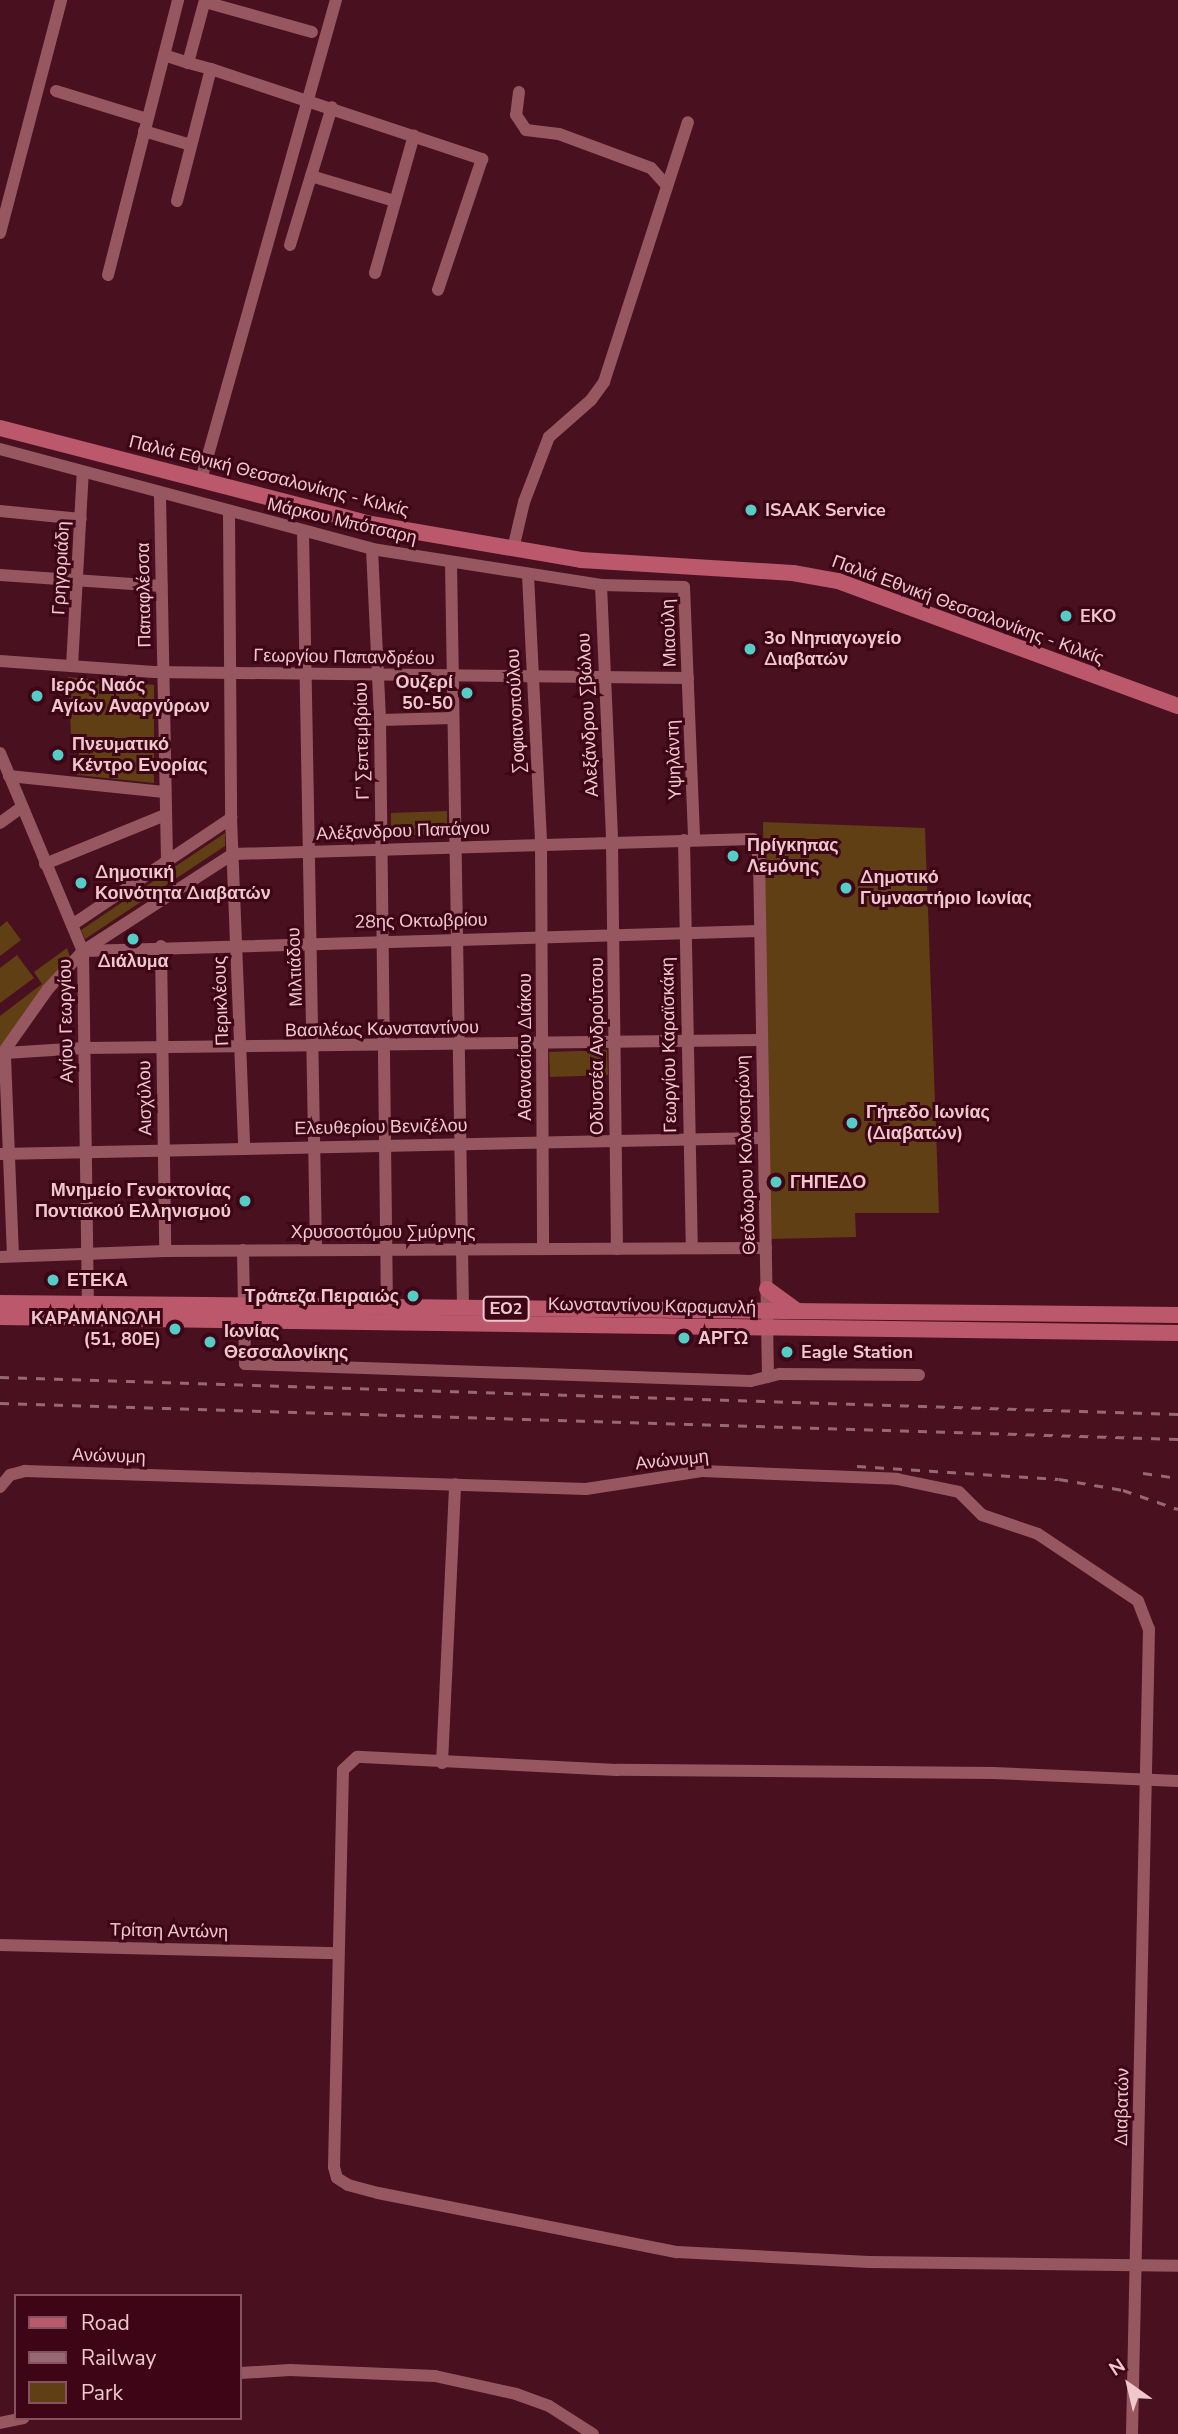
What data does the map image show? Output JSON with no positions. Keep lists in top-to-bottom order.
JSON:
{
  "streets": {
    "main road": ["Παλιά Εθνική Θεσσαλονίκης - Κιλκίς", "Κωνσταντίνου Καραμανλή", "ΕΟ2"],
    "street": [
      "Μάρκου Μπότσαρη",
      "Γρηγοριάδη",
      "Παπαφλέσσα",
      "Μιαούλη",
      "Γεωργίου Παπανδρέου",
      "Σοφιανοπούλου",
      "Αλεξάνδρου Σβώλου",
      "Γ' Σεπτεμβρίου",
      "Υψηλάντη",
      "Αλέξανδρου Παπάγου",
      "28ης Οκτωβρίου",
      "Μιλτιάδου",
      "Περικλέους",
      "Αγίου Γεωργίου",
      "Βασιλέως Κωνσταντίνου",
      "Γεωργίου Καραϊσκάκη",
      "Οδυσσέα Ανδρούτσου",
      "Αθανασίου Διάκου",
      "Αισχύλου",
      "Ελευθερίου Βενιζέλου",
      "Θεόδωρου Κολοκοτρώνη",
      "Χρυσοστόμου Σμύρνης",
      "Ανώνυμη",
      "Τρίτση Αντώνη",
      "Διαβατών"
    ]
  },
  "crossings": [
    ["Μάρκου Μπότσαρη", "Γρηγοριάδη"],
    ["Μάρκου Μπότσαρη", "Παπαφλέσσα"],
    ["Μάρκου Μπότσαρη", "Μιαούλη"],
    ["Μάρκου Μπότσαρη", "Σοφιανοπούλου"],
    ["Μάρκου Μπότσαρη", "Αλεξάνδρου Σβώλου"],
    ["Μάρκου Μπότσαρη", "Γ' Σεπτεμβρίου"],
    ["Μάρκου Μπότσαρη", "Μιλτιάδου"],
    ["Μάρκου Μπότσαρη", "Περικλέους"],
    ["Γρηγοριάδη", "Γεωργίου Παπανδρέου"],
    ["Παπαφλέσσα", "Γεωργίου Παπανδρέου"],
    ["Μιαούλη", "Γεωργίου Παπανδρέου"],
    ["Μιαούλη", "Υψηλάντη"],
    ["Γεωργίου Παπανδρέου", "Σοφιανοπούλου"],
    ["Γεωργίου Παπανδρέου", "Αλεξάνδρου Σβώλου"],
    ["Γεωργίου Παπανδρέου", "Γ' Σεπτεμβρίου"],
    ["Γεωργίου Παπανδρέου", "Υψηλάντη"],
    ["Γεωργίου Παπανδρέου", "Μιλτιάδου"],
    ["Γεωργίου Παπανδρέου", "Περικλέους"],
    ["Σοφιανοπούλου", "Αλέξανδρου Παπάγου"],
    ["Σοφιανοπούλου", "Αθανασίου Διάκου"],
    ["Αλεξάνδρου Σβώλου", "Αλέξανδρου Παπάγου"],
    ["Αλεξάνδρου Σβώλου", "Οδυσσέα Ανδρούτσου"],
    ["Γ' Σεπτεμβρίου", "Αλέξανδρου Παπάγου"],
    ["Γ' Σεπτεμβρίου", "28ης Οκτωβρίου"],
    ["Γ' Σεπτεμβρίου", "Βασιλέως Κωνσταντίνου"],
    ["Γ' Σεπτεμβρίου", "Ελευθερίου Βενιζέλου"],
    ["Γ' Σεπτεμβρίου", "Χρυσοστόμου Σμύρνης"],
    ["Γ' Σεπτεμβρίου", "Κωνσταντίνου Καραμανλή"],
    ["Υψηλάντη", "Αλέξανδρου Παπάγου"],
    ["Υψηλάντη", "Γεωργίου Καραϊσκάκη"],
    ["Αλέξανδρου Παπάγου", "Μιλτιάδου"],
    ["Αλέξανδρου Παπάγου", "Περικλέους"],
    ["Αλέξανδρου Παπάγου", "Γεωργίου Καραϊσκάκη"],
    ["Αλέξανδρου Παπάγου", "Οδυσσέα Ανδρούτσου"],
    ["Αλέξανδρου Παπάγου", "Αθανασίου Διάκου"],
    ["Αλέξανδρου Παπάγου", "Θεόδωρου Κολοκοτρώνη"],
    ["28ης Οκτωβρίου", "Μιλτιάδου"],
    ["28ης Οκτωβρίου", "Περικλέους"],
    ["28ης Οκτωβρίου", "Αγίου Γεωργίου"],
    ["28ης Οκτωβρίου", "Γεωργίου Καραϊσκάκη"],
    ["28ης Οκτωβρίου", "Οδυσσέα Ανδρούτσου"],
    ["28ης Οκτωβρίου", "Αθανασίου Διάκου"],
    ["28ης Οκτωβρίου", "Αισχύλου"],
    ["28ης Οκτωβρίου", "Θεόδωρου Κολοκοτρώνη"],
    ["Μιλτιάδου", "Βασιλέως Κωνσταντίνου"],
    ["Μιλτιάδου", "Ελευθερίου Βενιζέλου"],
    ["Μιλτιάδου", "Χρυσοστόμου Σμύρνης"],
    ["Περικλέους", "Βασιλέως Κωνσταντίνου"],
    ["Περικλέους", "Ελευθερίου Βενιζέλου"],
    ["Αγίου Γεωργίου", "Βασιλέως Κωνσταντίνου"],
    ["Αγίου Γεωργίου", "Ελευθερίου Βενιζέλου"],
    ["Αγίου Γεωργίου", "Χρυσοστόμου Σμύρνης"],
    ["Αγίου Γεωργίου", "Κωνσταντίνου Καραμανλή"],
    ["Βασιλέως Κωνσταντίνου", "Γεωργίου Καραϊσκάκη"],
    ["Βασιλέως Κωνσταντίνου", "Οδυσσέα Ανδρούτσου"],
    ["Βασιλέως Κωνσταντίνου", "Αθανασίου Διάκου"],
    ["Βασιλέως Κωνσταντίνου", "Αισχύλου"],
    ["Βασιλέως Κωνσταντίνου", "Θεόδωρου Κολοκοτρώνη"],
    ["Γεωργίου Καραϊσκάκη", "Ελευθερίου Βενιζέλου"],
    ["Γεωργίου Καραϊσκάκη", "Χρυσοστόμου Σμύρνης"],
    ["Οδυσσέα Ανδρούτσου", "Ελευθερίου Βενιζέλου"],
    ["Οδυσσέα Ανδρούτσου", "Χρυσοστόμου Σμύρνης"],
    ["Αθανασίου Διάκου", "Ελευθερίου Βενιζέλου"],
    ["Αθανασίου Διάκου", "Χρυσοστόμου Σμύρνης"],
    ["Αισχύλου", "Ελευθερίου Βενιζέλου"],
    ["Αισχύλου", "Χρυσοστόμου Σμύρνης"],
    ["Ελευθερίου Βενιζέλου", "Θεόδωρου Κολοκοτρώνη"],
    ["Θεόδωρου Κολοκοτρώνη", "Χρυσοστόμου Σμύρνης"],
    ["Θεόδωρου Κολοκοτρώνη", "Κωνσταντίνου Καραμανλή"],
    ["Ανώνυμη", "Διαβατών"]
  ],
  "places": [
    "ISAAK Service",
    "EKO",
    "3ο Νηπιαγωγείο Διαβατών",
    "Ουζερί 50-50",
    "Ιερός Ναός Αγίων Αναργύρων",
    "Πνευματικό Κέντρο Ενορίας",
    "Πρίγκηπας Λεμόνης",
    "Δημοτική Κοινότητα Διαβατών",
    "Δημοτικό Γυμναστήριο Ιωνίας",
    "Διάλυμα",
    "Γήπεδο Ιωνίας (Διαβατών)",
    "ΓΗΠΕΔΟ",
    "Μνημείο Γενοκτονίας Ποντιακού Ελληνισμού",
    "ΕΤΕΚΑ",
    "Τράπεζα Πειραιώς",
    "ΚΑΡΑΜΑΝΩΛΗ (51, 80Ε)",
    "ΑΡΓΩ",
    "Ιωνίας Θεσσαλονίκης",
    "Eagle Station"
  ],
  "legend": ["Road", "Railway", "Park"],
  "north": "top left"
}
